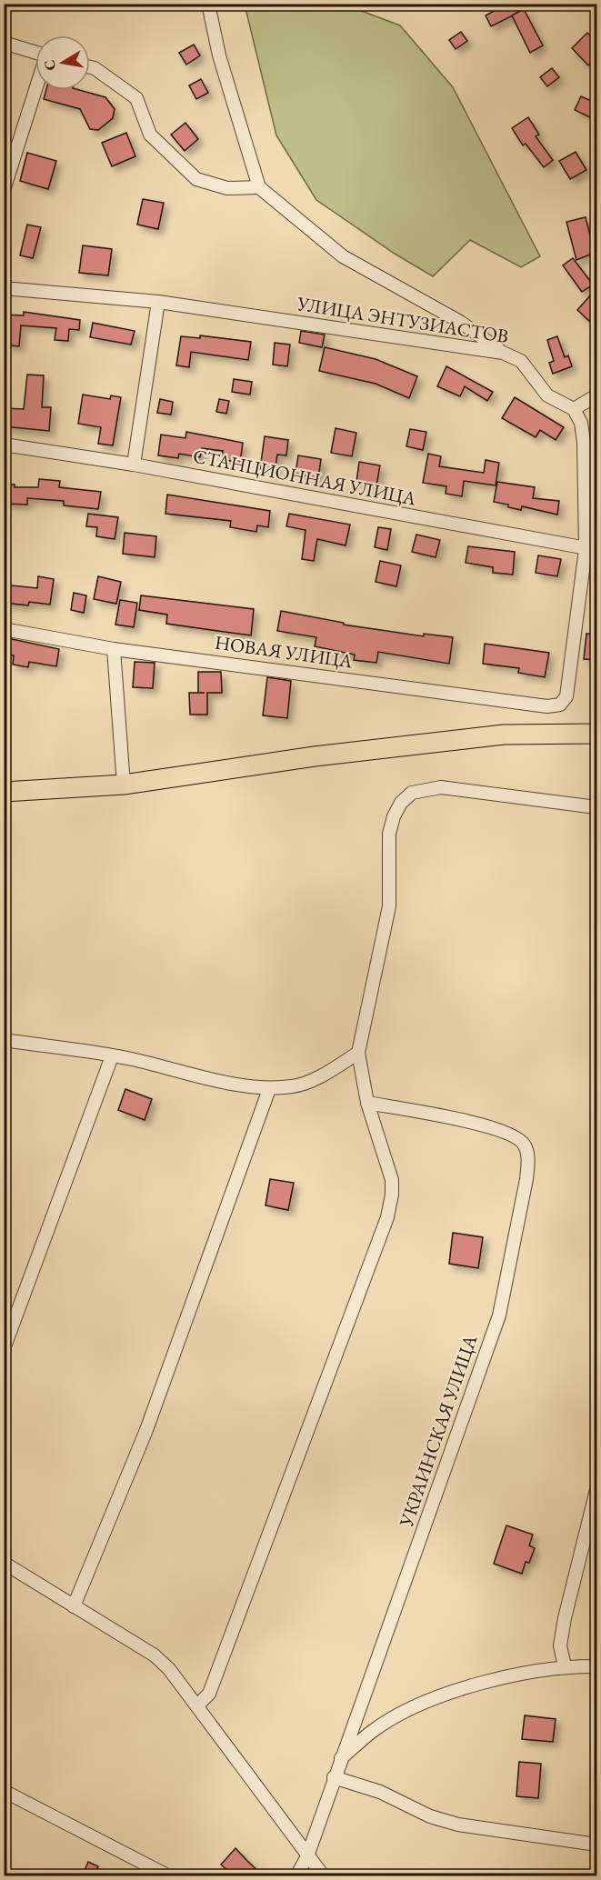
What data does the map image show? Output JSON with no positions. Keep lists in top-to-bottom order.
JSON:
{
  "streets": {
    "street": [
      "УЛИЦА ЭНТУЗИАСТОВ",
      "СТАНЦИОННАЯ УЛИЦА",
      "НОВАЯ УЛИЦА",
      "УКРАИНСКАЯ УЛИЦА"
    ]
  },
  "crossings": [
    ["СТАНЦИОННАЯ УЛИЦА", "НОВАЯ УЛИЦА"]
  ],
  "north": "left"
}
